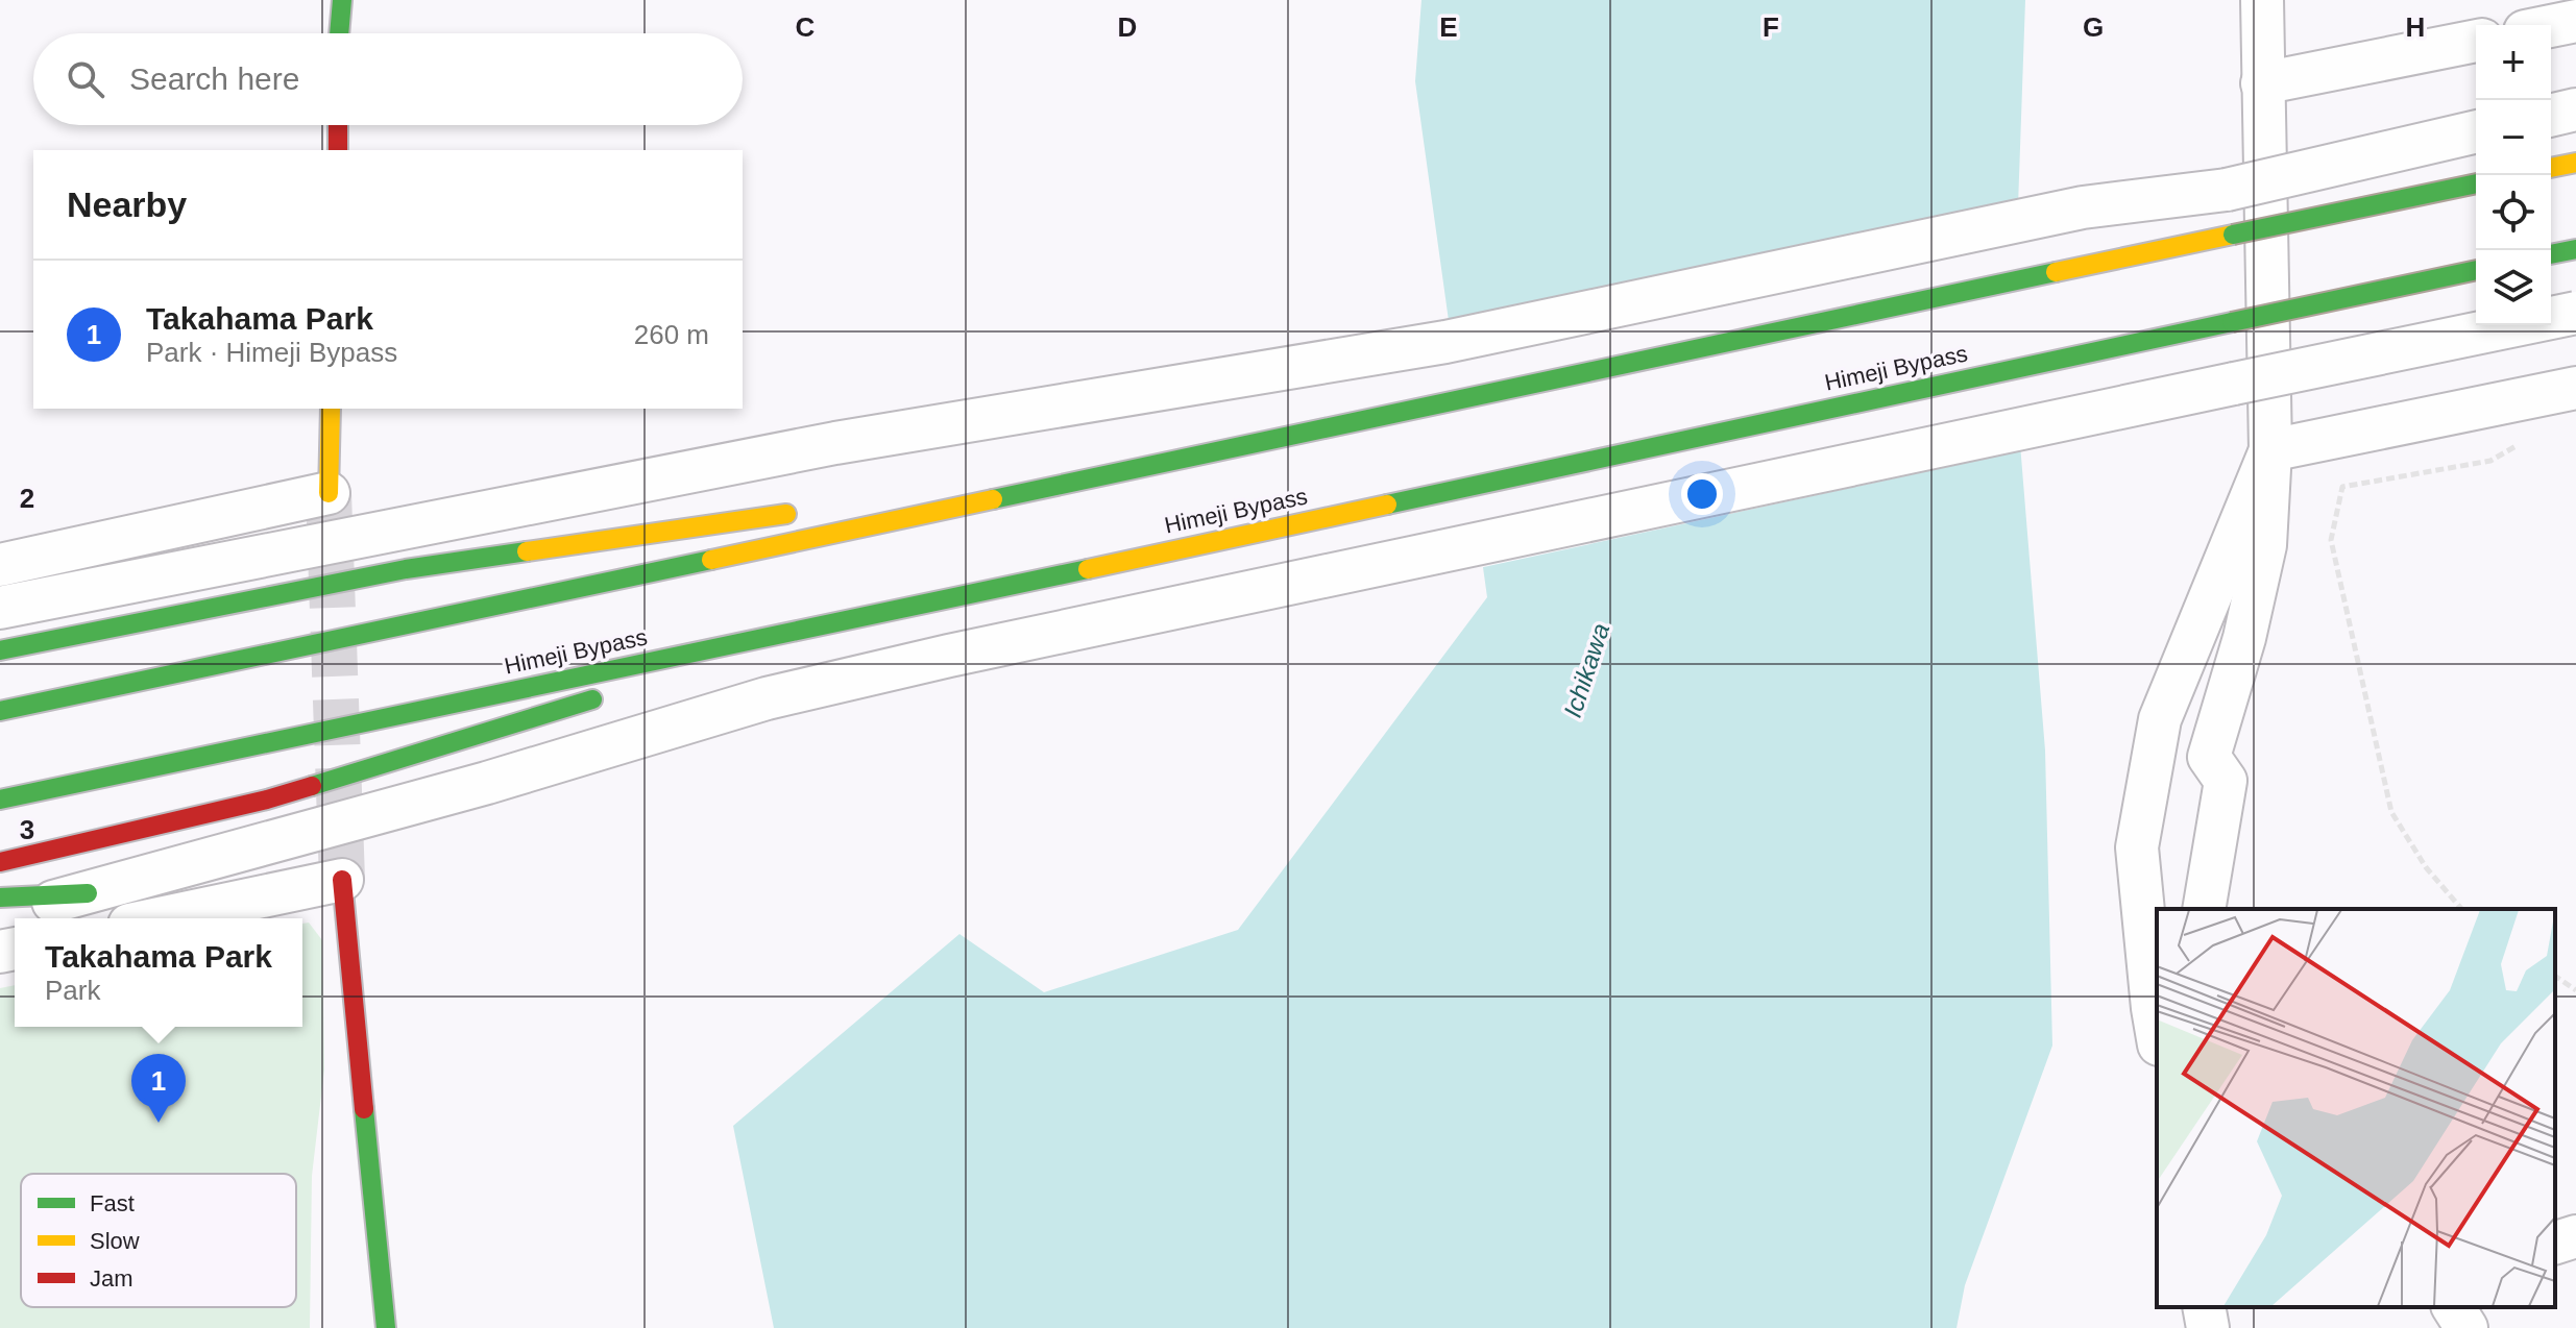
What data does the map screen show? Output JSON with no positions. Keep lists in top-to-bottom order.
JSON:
{
  "streets": {
    "main road": ["Himeji Bypass"]
  },
  "water": ["Ichikawa"],
  "legend": ["Fast", "Slow", "Jam"],
  "page": {
    "map_buttons": ["+", "−"],
    "search": "Search here",
    "heading": "Nearby",
    "list": [
      {
        "mark": "1",
        "name": "Takahama Park",
        "note": "Park · Himeji Bypass",
        "value": "260 m"
      }
    ],
    "popup": ["Takahama Park", "Park"],
    "pins": "1"
  },
  "grid": {
    "columns": [
      "C",
      "D",
      "E",
      "F",
      "G",
      "H"
    ],
    "rows": ["2", "3"]
  }
}
